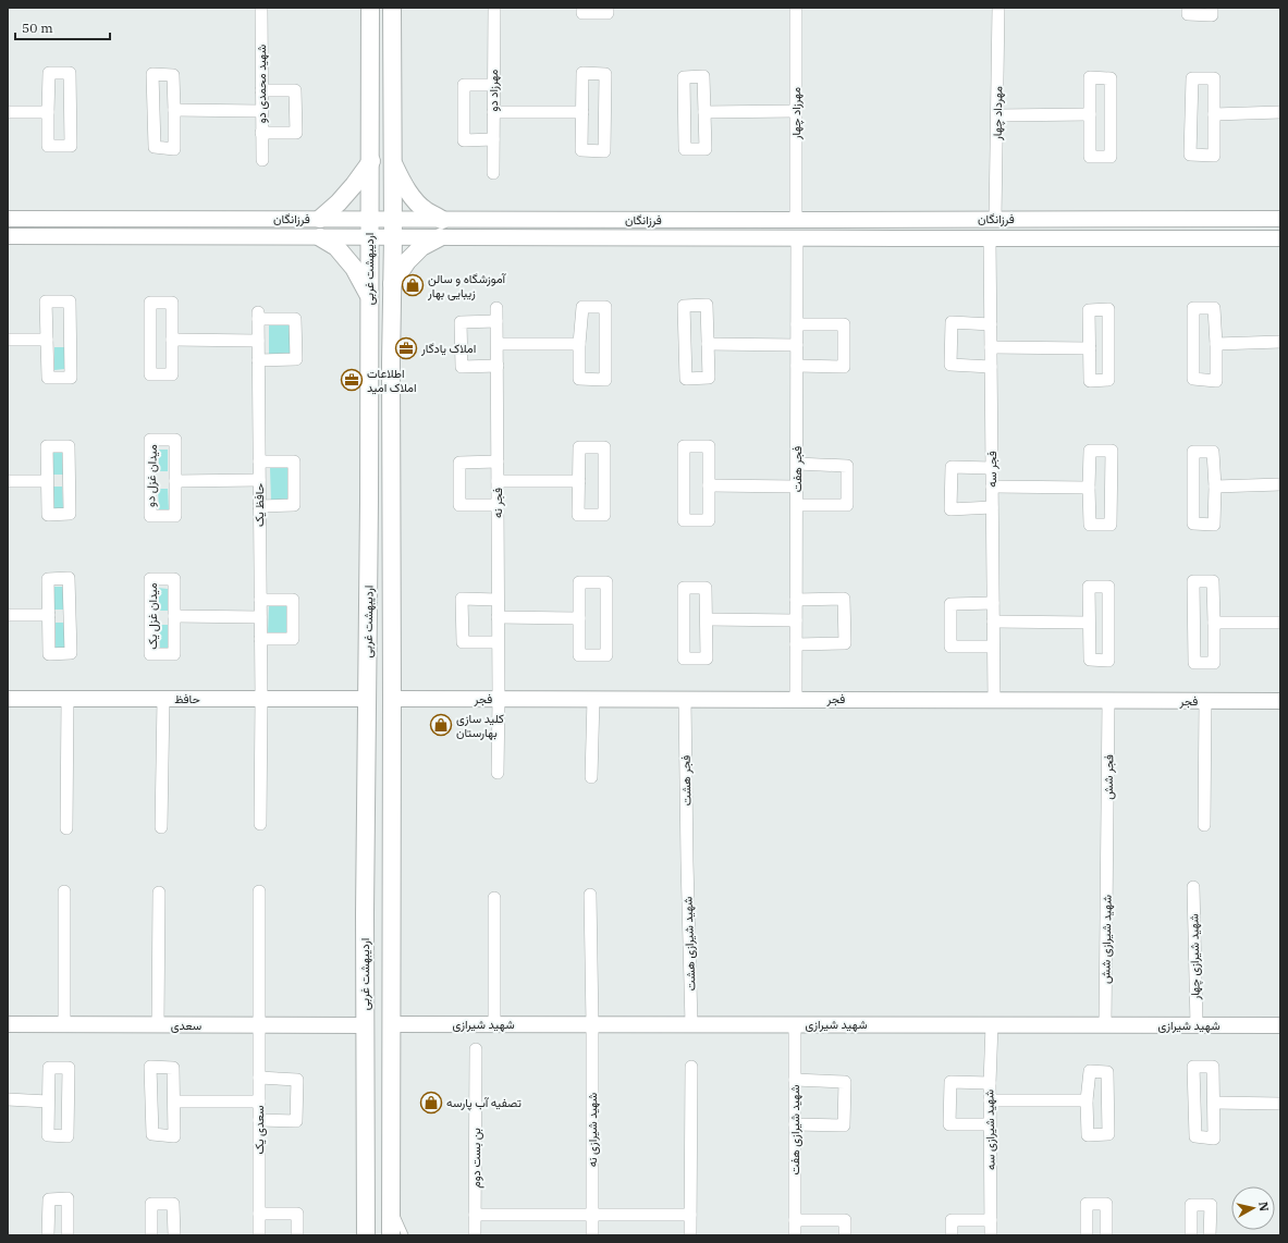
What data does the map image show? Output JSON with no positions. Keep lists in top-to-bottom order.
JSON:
{
  "streets": {
    "main road": ["اردیبهشت غربی"],
    "street": [
      "شهید محمدی دو",
      "مهرزاد دو",
      "مهرزاد چهار",
      "مهرداد چهار",
      "فرزانگان",
      "فجر هفت",
      "فجر سه",
      "میدان غزل دو",
      "فجر نه",
      "حافظ یک",
      "میدان غزل یک",
      "حافظ",
      "فجر",
      "فجر شش",
      "فجر هشت",
      "شهید شیرازی شش",
      "شهید شیرازی هشت",
      "شهید شیرازی چهار",
      "شهید شیرازی",
      "سعدی",
      "سعدی یک",
      "شهید شیرازی نه",
      "شهید شیرازی هفت",
      "شهید شیرازی سه",
      "بن بست دوم"
    ]
  },
  "crossings": [
    ["مهرزاد چهار", "فرزانگان"],
    ["مهرداد چهار", "فرزانگان"],
    ["فرزانگان", "اردیبهشت غربی"],
    ["فرزانگان", "فجر هفت"],
    ["فرزانگان", "فجر سه"],
    ["اردیبهشت غربی", "حافظ"],
    ["اردیبهشت غربی", "فجر"],
    ["اردیبهشت غربی", "شهید شیرازی"],
    ["اردیبهشت غربی", "سعدی"],
    ["فجر هفت", "فجر"],
    ["فجر سه", "فجر"],
    ["فجر نه", "فجر"],
    ["حافظ یک", "حافظ"],
    ["فجر", "فجر شش"],
    ["فجر", "فجر هشت"],
    ["فجر شش", "شهید شیرازی شش"],
    ["فجر هشت", "شهید شیرازی هشت"],
    ["شهید شیرازی شش", "شهید شیرازی"],
    ["شهید شیرازی هشت", "شهید شیرازی"],
    ["شهید شیرازی چهار", "شهید شیرازی"],
    ["شهید شیرازی", "شهید شیرازی نه"],
    ["شهید شیرازی", "شهید شیرازی هفت"],
    ["شهید شیرازی", "شهید شیرازی سه"],
    ["سعدی", "سعدی یک"]
  ],
  "places": {
    "shop": ["آموزشگاه و سالن زیبایی بهار", "کلید سازی بهارستان", "تصفیه آب پارسه"],
    "office": ["املاک یادگار", "اطلاعات املاک امید"]
  },
  "scale_bar": "50 m",
  "north": "right"
}
